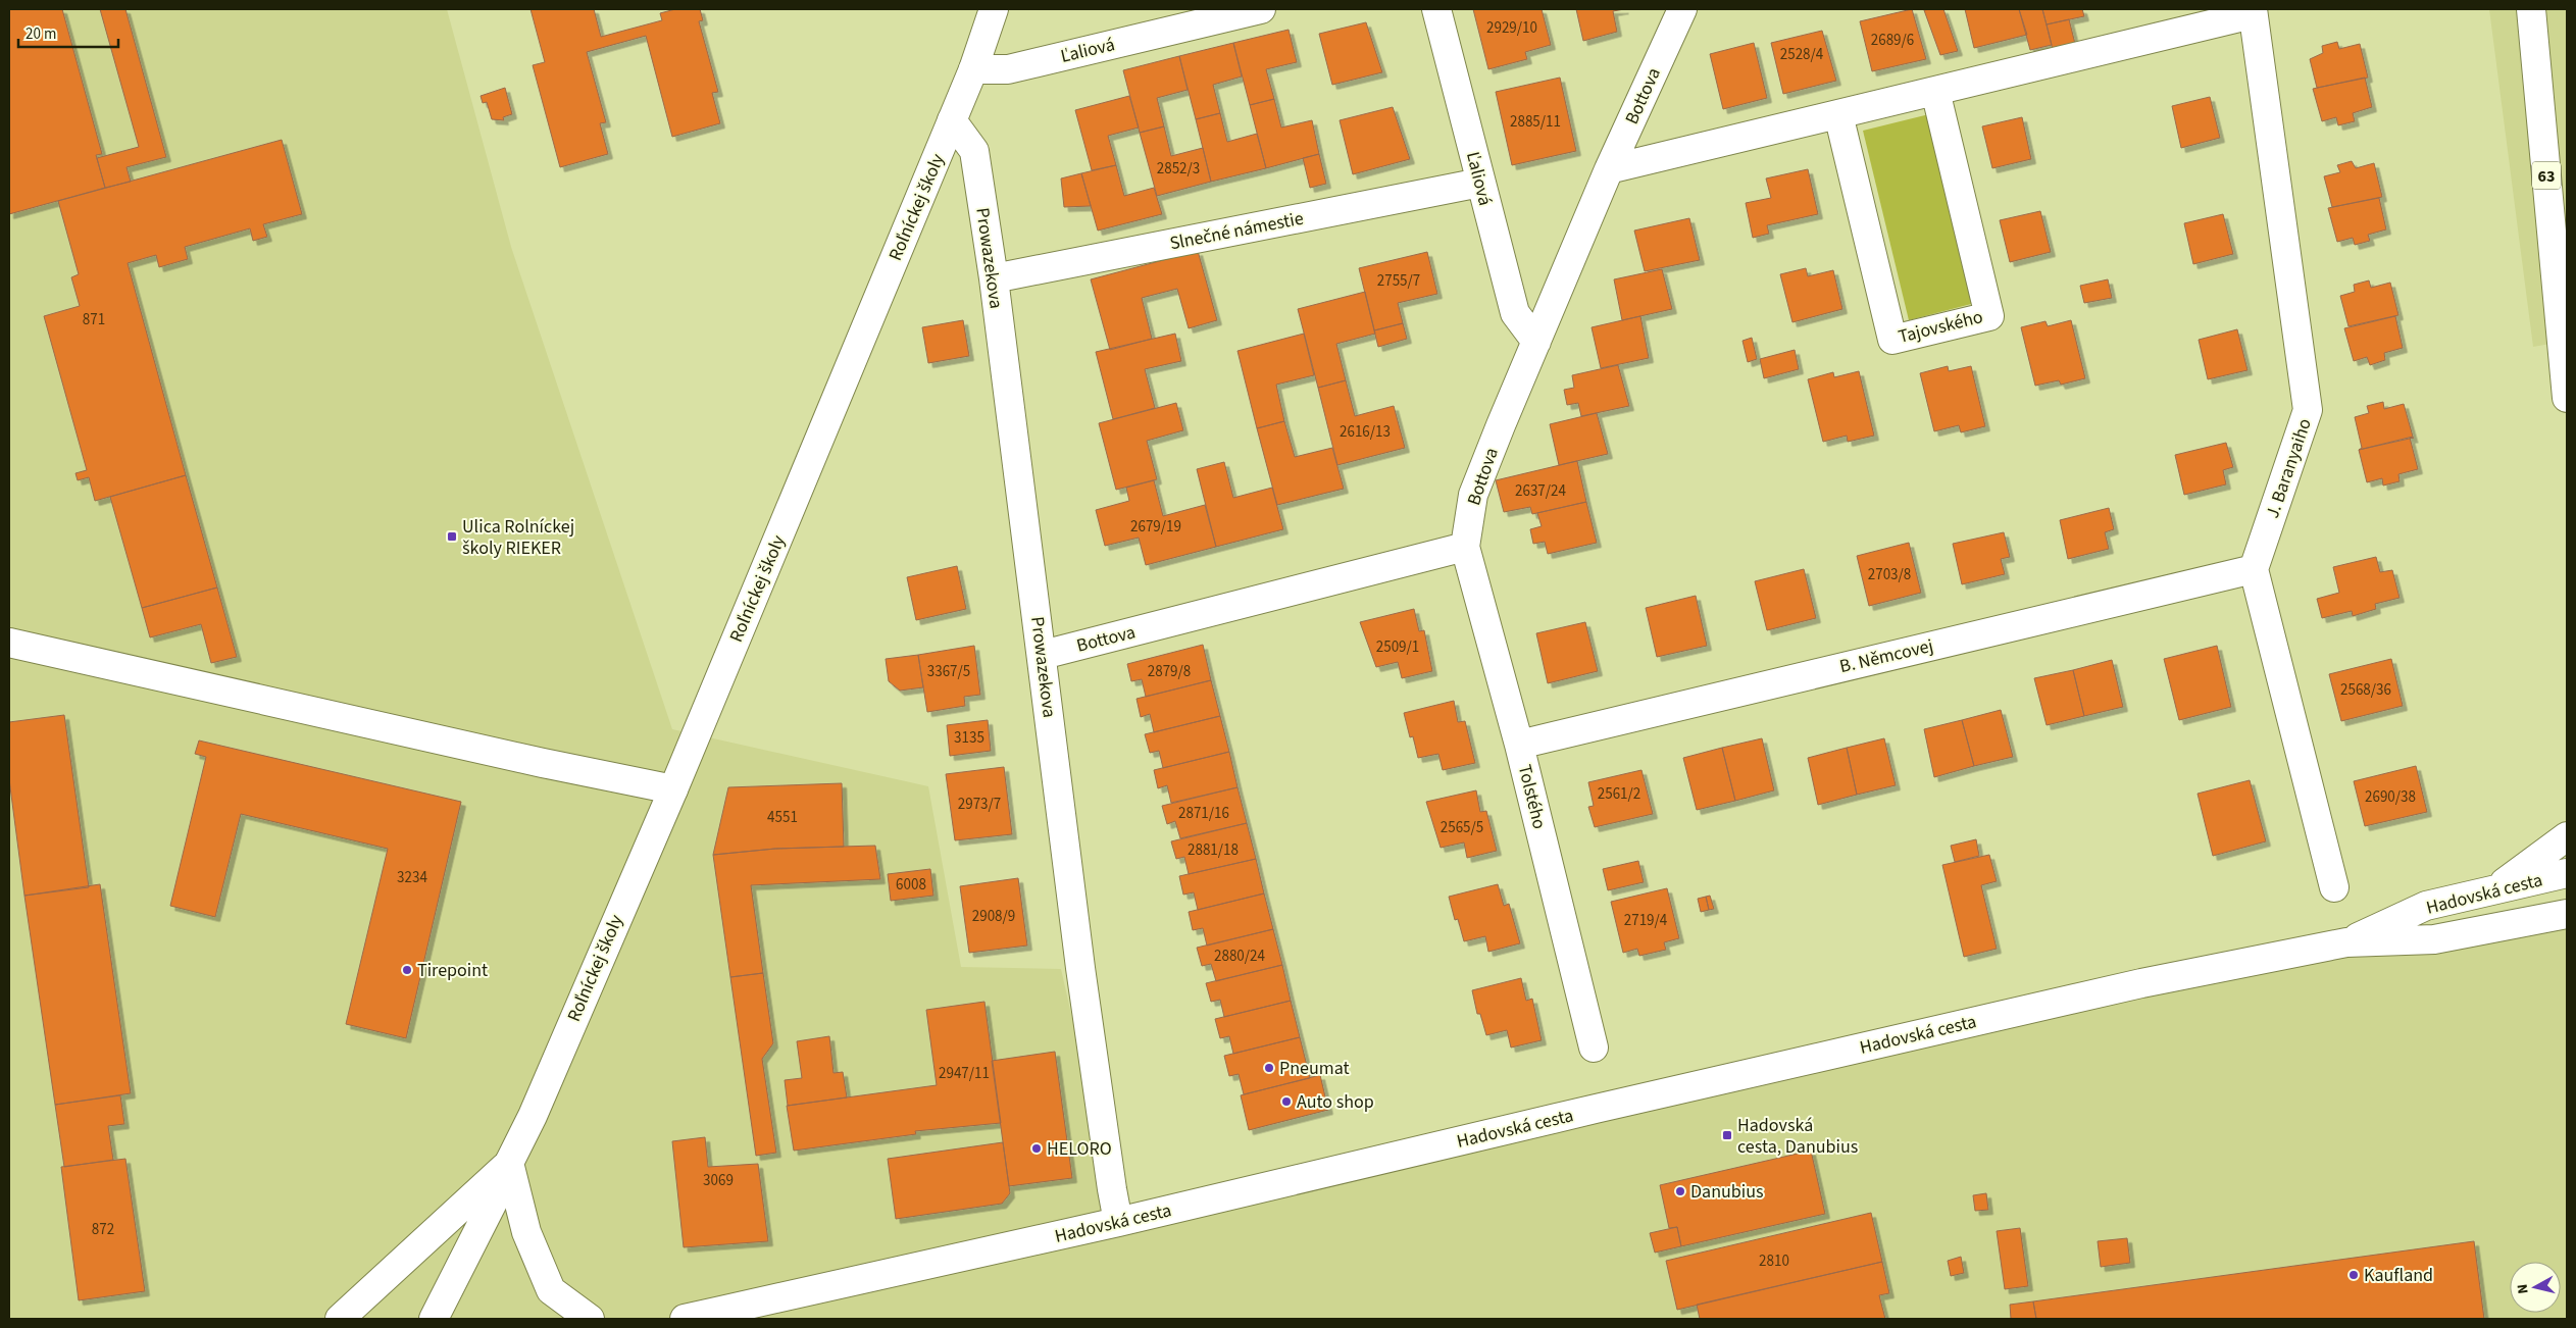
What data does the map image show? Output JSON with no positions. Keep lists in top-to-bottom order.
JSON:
{
  "streets": {
    "street": [
      "Ľaliová",
      "Bottova",
      "63",
      "Roľníckej školy",
      "Slnečné námestie",
      "Prowazekova",
      "Tajovského",
      "J. Baranyaiho",
      "B. Němcovej",
      "Tolstého",
      "Hadovská cesta"
    ]
  },
  "crossings": [
    ["Ľaliová", "Bottova"],
    ["Ľaliová", "Roľníckej školy"],
    ["Ľaliová", "Slnečné námestie"],
    ["Bottova", "Prowazekova"],
    ["Bottova", "Tolstého"],
    ["Roľníckej školy", "Prowazekova"],
    ["Slnečné námestie", "Prowazekova"],
    ["Prowazekova", "Hadovská cesta"],
    ["J. Baranyaiho", "B. Němcovej"],
    ["B. Němcovej", "Tolstého"]
  ],
  "places": {
    "transit": ["Ulica Rolníckej školy RIEKER", "Hadovská cesta, Danubius"],
    "other": [
      "Tirepoint",
      "Pneumat",
      "Auto shop",
      "HELORO",
      "Danubius",
      "Kaufland"
    ]
  },
  "house_numbers": [
    "2929/10",
    "2689/6",
    "2528/4",
    "2885/11",
    "2852/3",
    "2755/7",
    "871",
    "2616/13",
    "2637/24",
    "2679/19",
    "2703/8",
    "2509/1",
    "3367/5",
    "2879/8",
    "2568/36",
    "3135",
    "2561/2",
    "2690/38",
    "2973/7",
    "2871/16",
    "4551",
    "2565/5",
    "2881/18",
    "3234",
    "6008",
    "2908/9",
    "2719/4",
    "2880/24",
    "2947/11",
    "3069",
    "872",
    "2810"
  ],
  "scale_bar": "20 m",
  "north": "left"
}
